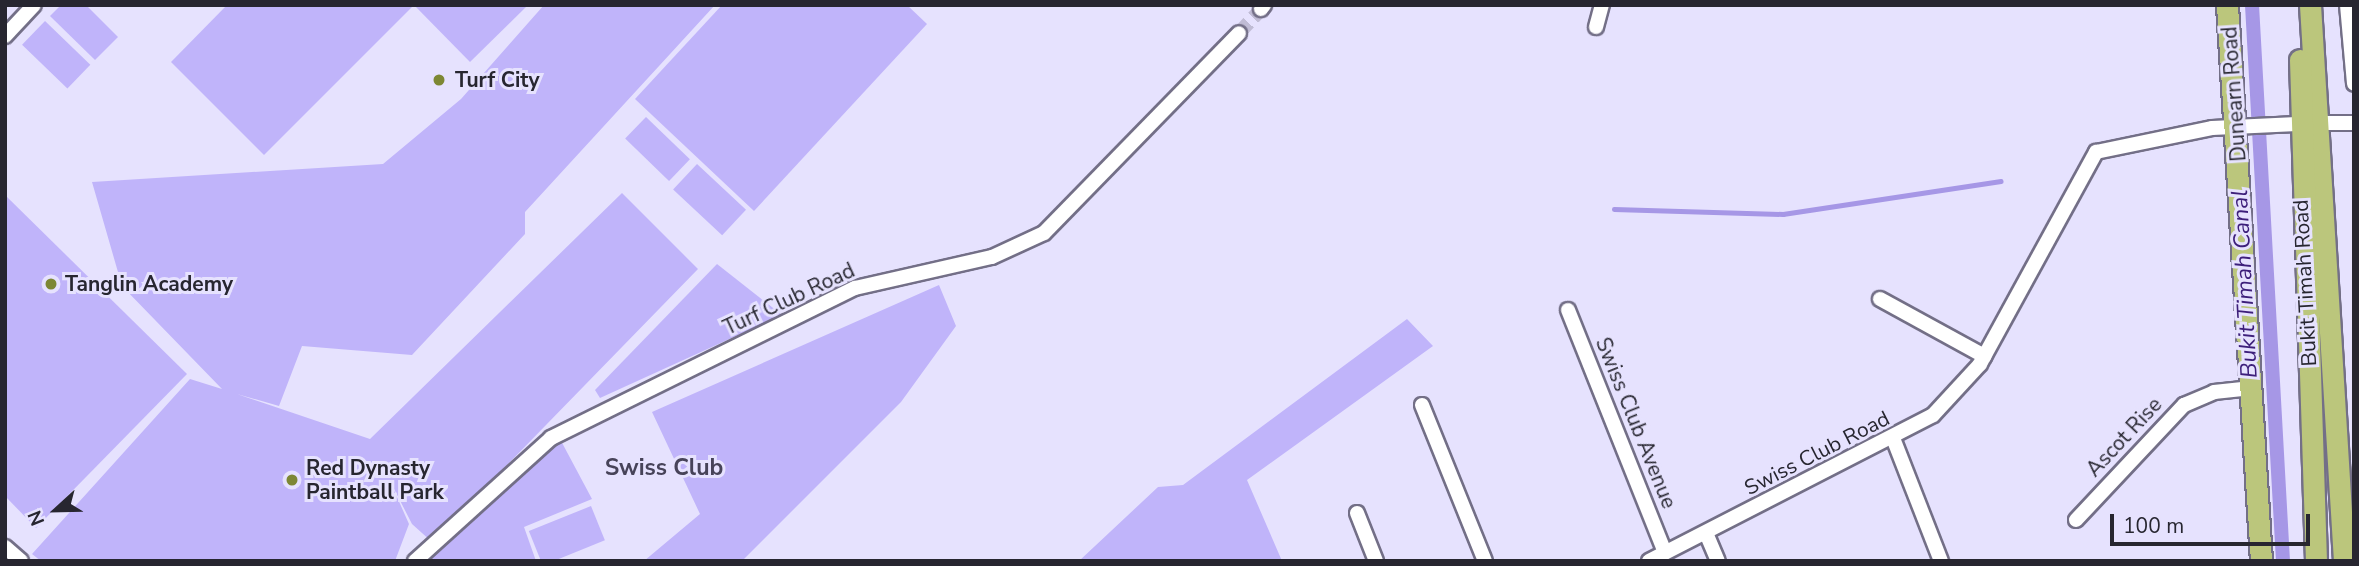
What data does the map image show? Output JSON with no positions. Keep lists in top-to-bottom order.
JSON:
{
  "streets": {
    "highway": ["Dunearn Road", "Bukit Timah Road"],
    "street": [
      "Turf Club Road",
      "Swiss Club Avenue",
      "Ascot Rise",
      "Swiss Club Road"
    ]
  },
  "crossings": [
    ["Dunearn Road", "Ascot Rise"],
    ["Dunearn Road", "Swiss Club Road"],
    ["Swiss Club Avenue", "Swiss Club Road"]
  ],
  "districts": ["Swiss Club"],
  "water": ["Bukit Timah Canal"],
  "places": ["Turf City", "Tanglin Academy", "Red Dynasty Paintball Park"],
  "scale_bar": "100 m",
  "north": "left"
}
